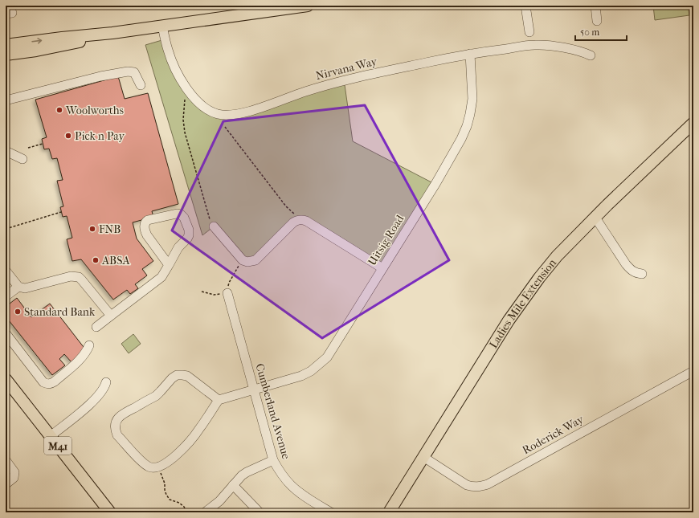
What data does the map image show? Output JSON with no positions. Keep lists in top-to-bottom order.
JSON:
{
  "streets": {
    "main road": ["Ladies Mile Extension", "M41"],
    "street": [
      "Nirvana Way",
      "Uitsig Road",
      "Cumberland Avenue",
      "Roderick Way"
    ]
  },
  "crossings": [
    ["Nirvana Way", "Uitsig Road"],
    ["Uitsig Road", "Cumberland Avenue"],
    ["Ladies Mile Extension", "Roderick Way"]
  ],
  "places": [
    "Woolworths",
    "Pick n Pay",
    "FNB",
    "ABSA",
    "Standard Bank"
  ],
  "scale_bar": "50 m"
}
